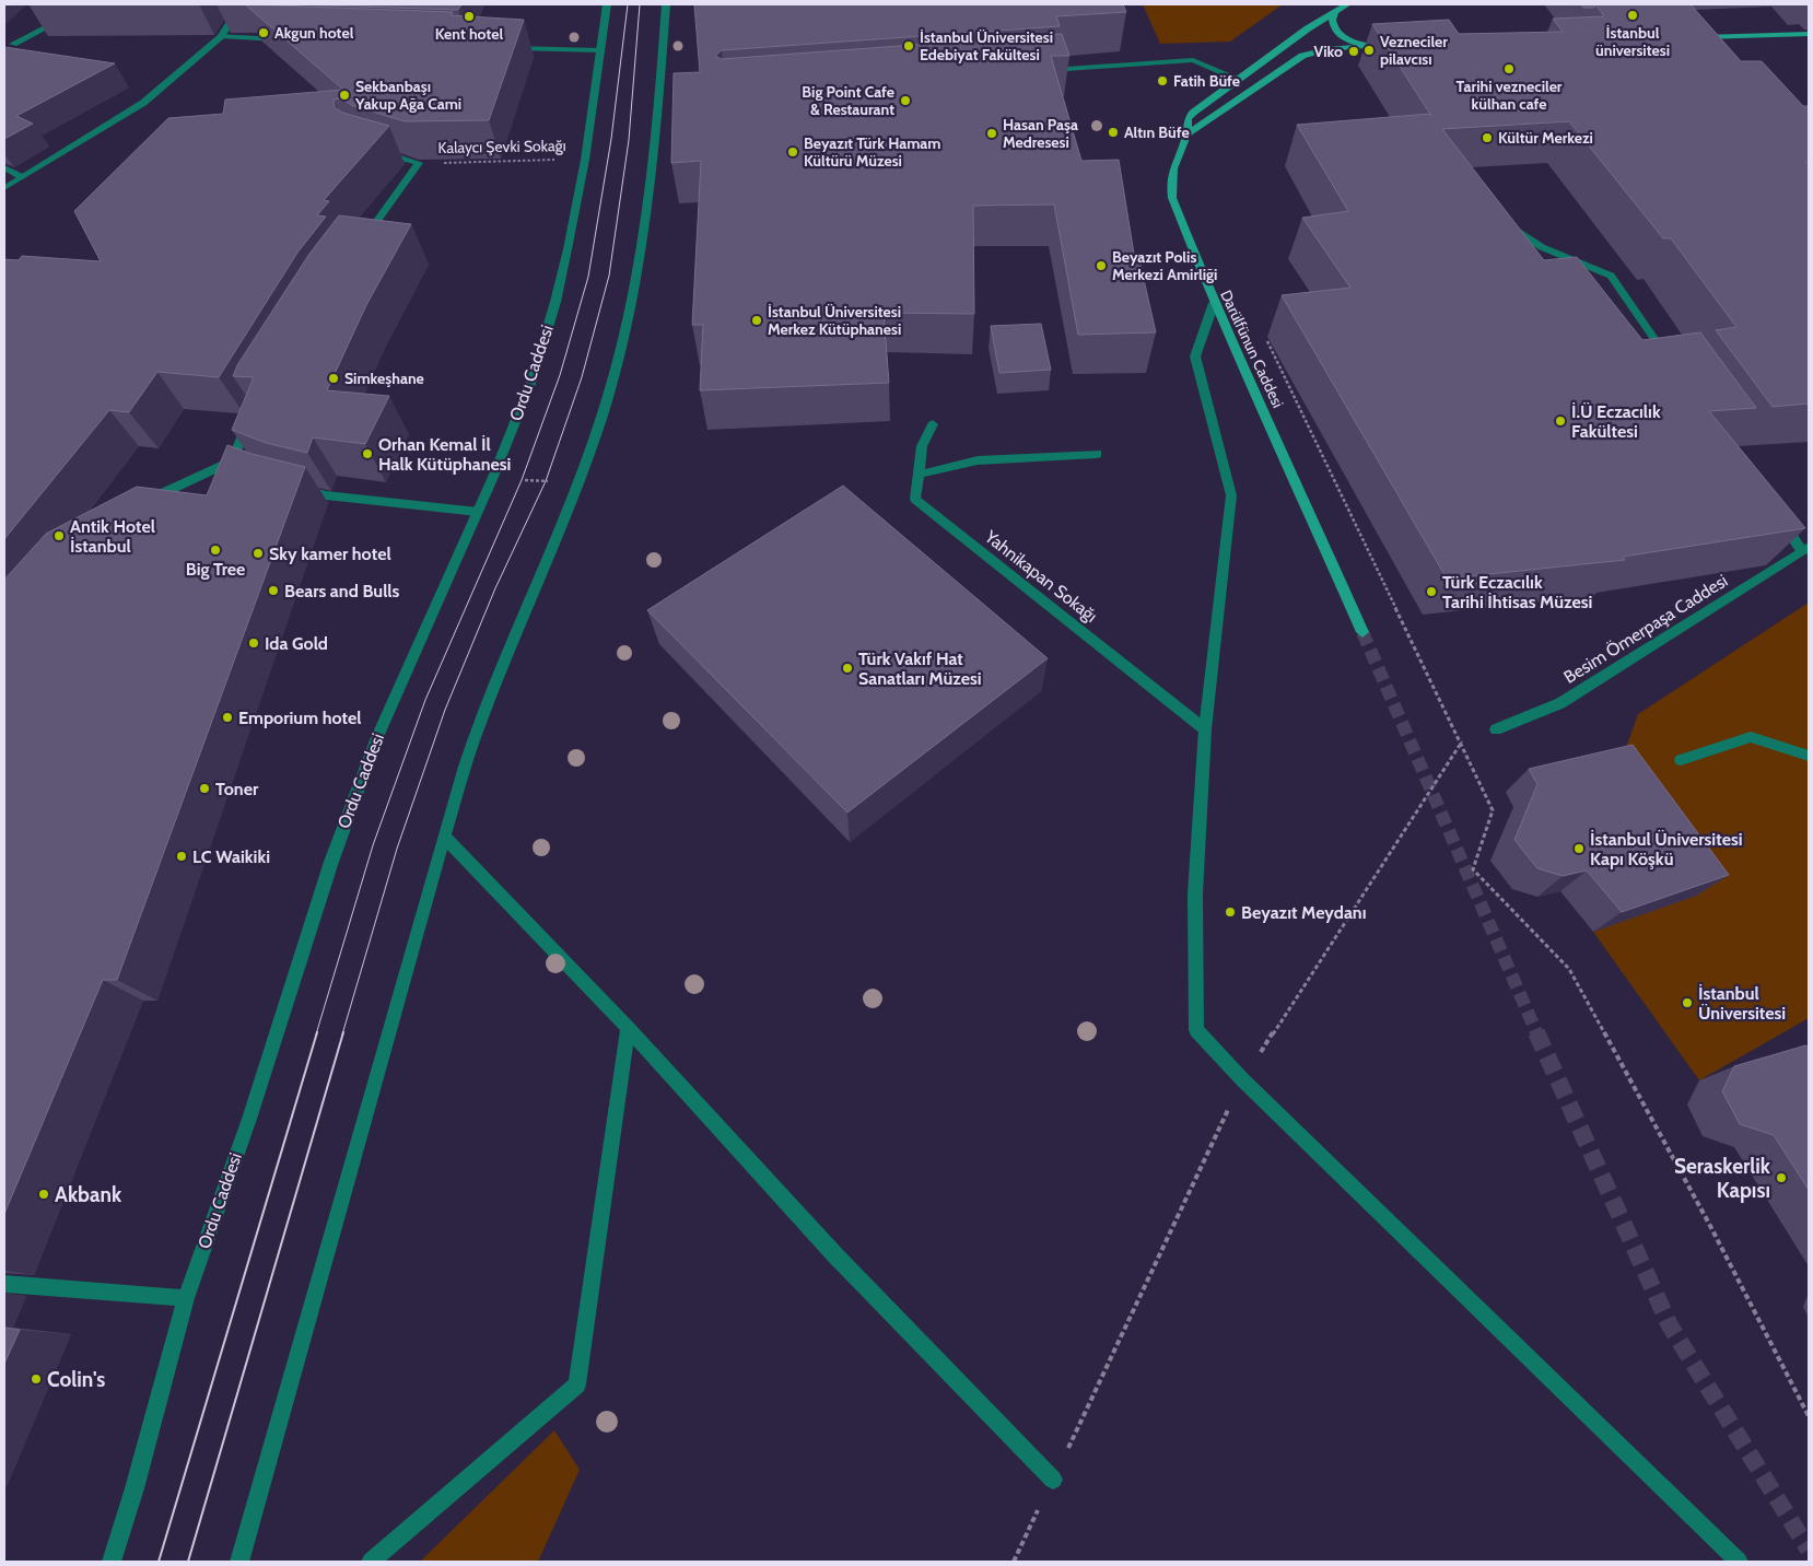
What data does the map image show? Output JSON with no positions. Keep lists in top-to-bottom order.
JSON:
{
  "streets": {
    "main road": ["Darülfünun Caddesi"],
    "street": [
      "Kalaycı Şevki Sokağı",
      "Ordu Caddesi",
      "Yahnikapan Sokağı",
      "Besim Ömerpaşa Caddesi"
    ]
  },
  "crossings": [
    ["Kalaycı Şevki Sokağı", "Ordu Caddesi"]
  ],
  "places": [
    "İstanbul üniversitesi",
    "Kent hotel",
    "Akgun hotel",
    "İstanbul Üniversitesi Edebiyat Fakültesi",
    "Vezneciler pilavcısı",
    "Viko",
    "Tarihi vezneciler külhan cafe",
    "Fatih Büfe",
    "Sekbanbaşı Yakup Ağa Cami",
    "Big Point Cafe & Restaurant",
    "Altın Büfe",
    "Hasan Paşa Medresesi",
    "Kültür Merkezi",
    "Beyazıt Türk Hamam Kültürü Müzesi",
    "Beyazıt Polis Merkezi Amirliği",
    "İstanbul Üniversitesi Merkez Kütüphanesi",
    "Simkeşhane",
    "İ.Ü Eczacılık Fakültesi",
    "Orhan Kemal İl Halk Kütüphanesi",
    "Antik Hotel İstanbul",
    "Big Tree",
    "Sky kamer hotel",
    "Bears and Bulls",
    "Türk Eczacılık Tarihi İhtisas Müzesi",
    "Ida Gold",
    "Türk Vakıf Hat Sanatları Müzesi",
    "Emporium hotel",
    "Toner",
    "İstanbul Üniversitesi Kapı Köşkü",
    "LC Waikiki",
    "Beyazıt Meydanı",
    "İstanbul Üniversitesi",
    "Seraskerlik Kapısı",
    "Akbank",
    "Colin's"
  ]
}
